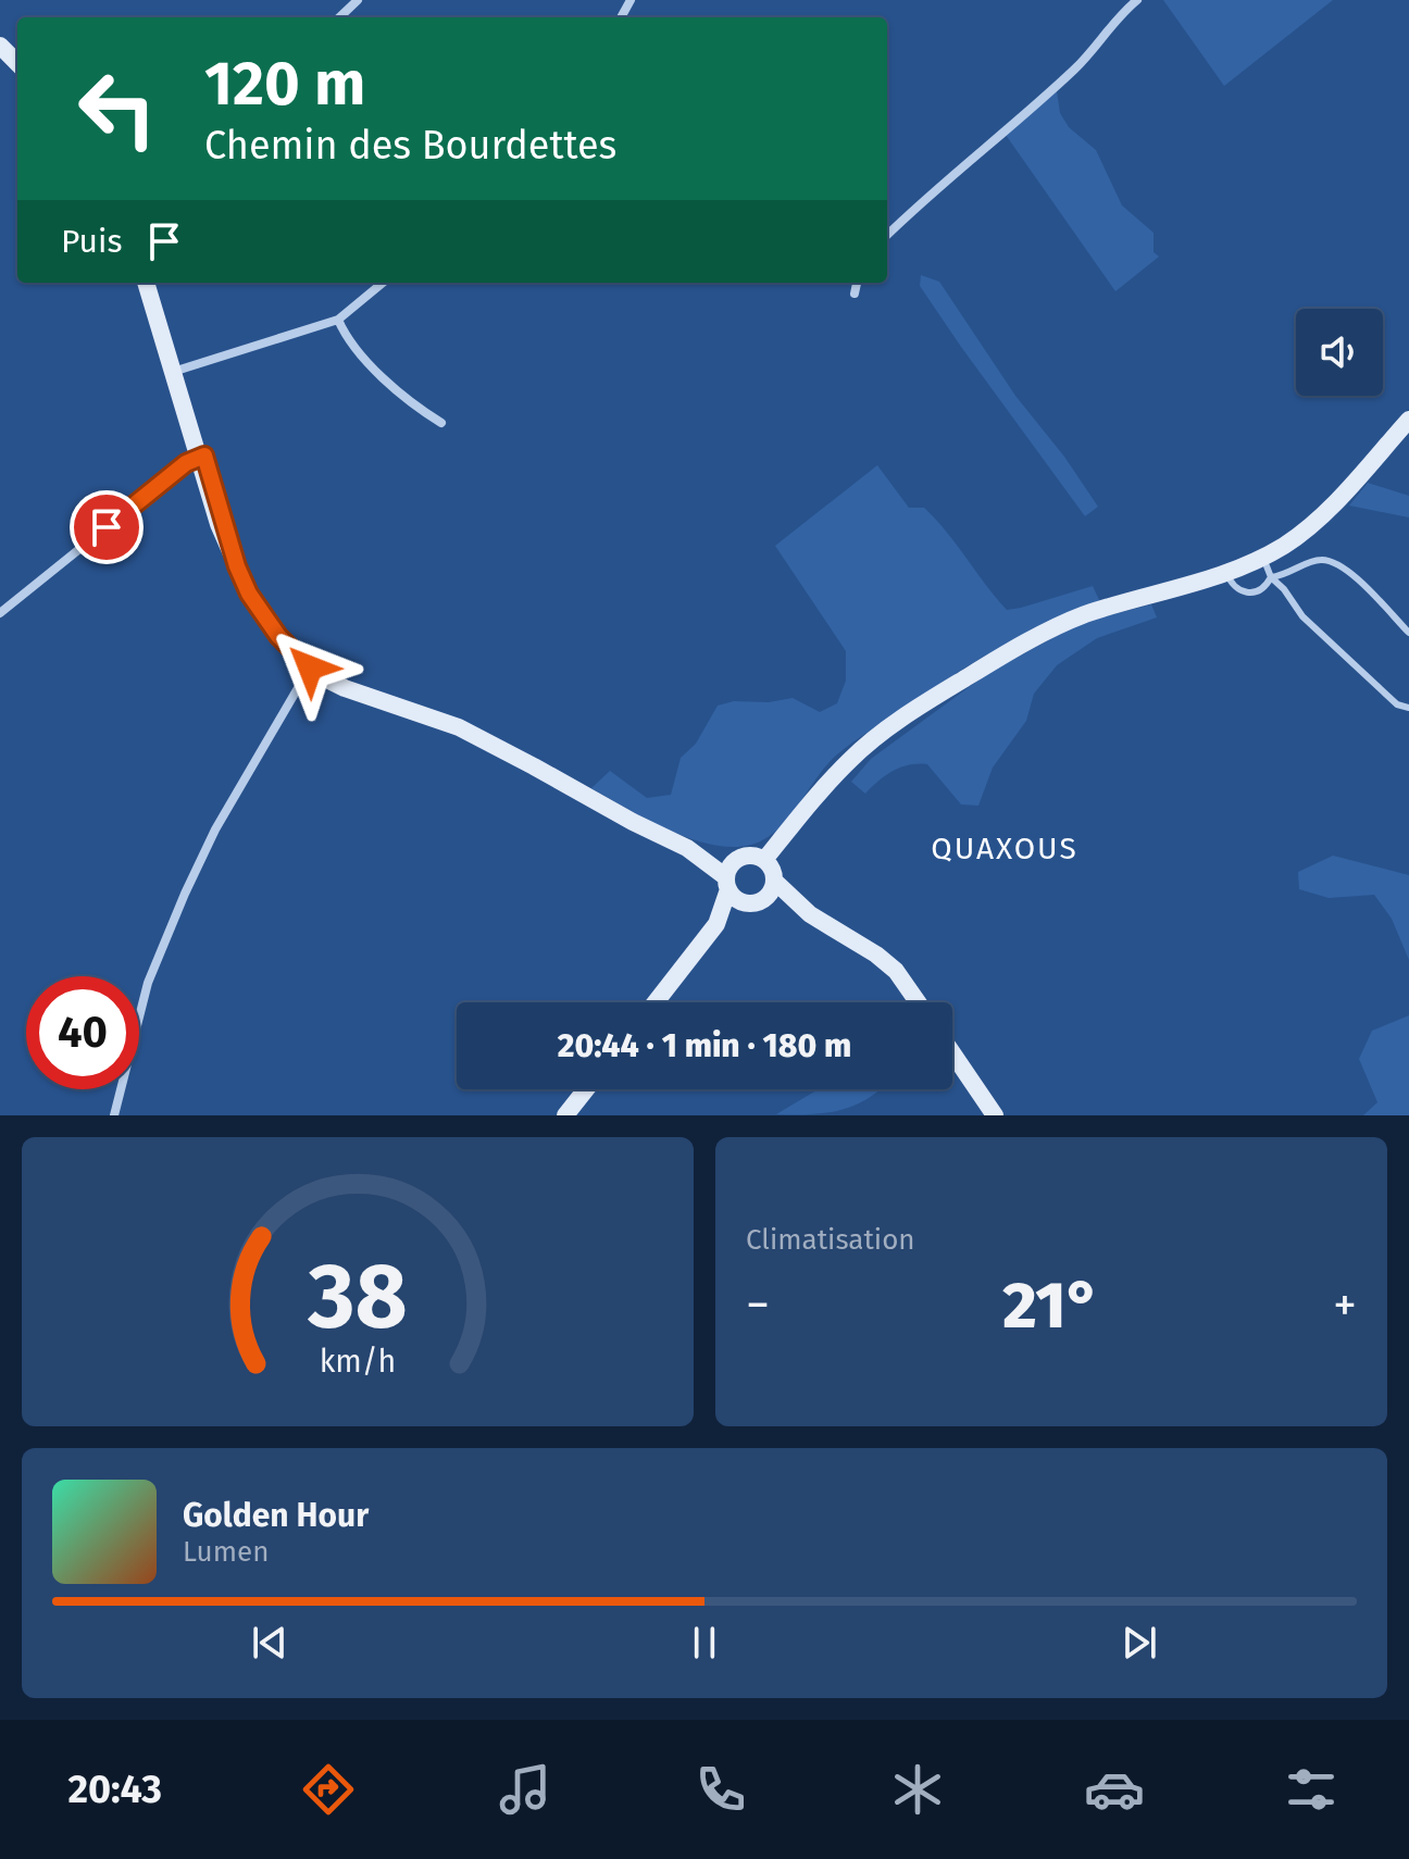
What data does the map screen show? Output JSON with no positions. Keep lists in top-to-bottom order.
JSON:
{
  "districts": ["QUAXOUS"],
  "page": {
    "turn": ["120 m", "Chemin des Bourdettes"],
    "then": "Puis",
    "limit": "40",
    "trip": "20:44 · 1 min · 180 m",
    "tile": "Climatisation",
    "heat": ["−", "21°", "+"],
    "song": ["Golden Hour", "Lumen"],
    "tabs": "20:43",
    "gauge": ["38", "km/h"]
  }
}
